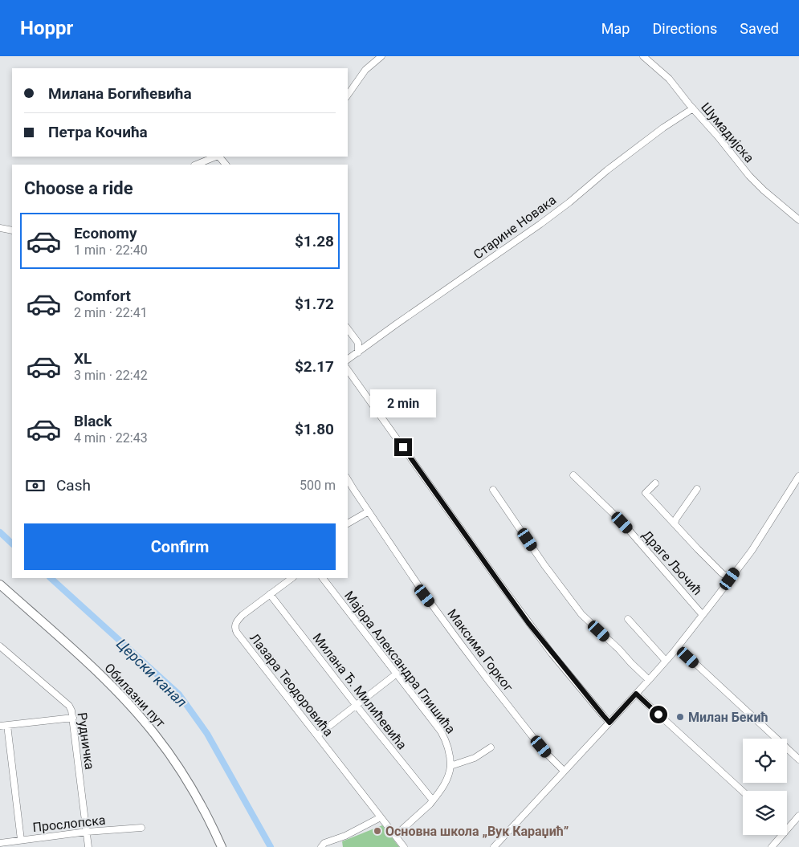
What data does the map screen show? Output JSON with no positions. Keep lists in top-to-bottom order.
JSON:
{
  "streets": {
    "main road": ["Обилазни пут"],
    "street": [
      "Шумадијска",
      "Старине Новака",
      "Драге Љочић",
      "Максима Горког",
      "Мајора Александра Глишића",
      "Лазара Теодоровића",
      "Милана Ђ. Милићевића",
      "Рудничка",
      "Прослопска"
    ]
  },
  "crossings": [
    ["Шумадијска", "Старине Новака"],
    ["Лазара Теодоровића", "Милана Ђ. Милићевића"],
    ["Рудничка", "Прослопска"]
  ],
  "water": ["Церски канал"],
  "places": ["Милан Бекић", "Основна школа „Вук Караџић”"],
  "page": {
    "header": "Hoppr",
    "nav": ["Map", "Directions", "Saved"],
    "banner": ["Милана Богићевића", "Петра Кочића"],
    "heading": "Choose a ride",
    "list": [
      {
        "name": "Economy",
        "note": "1 min · 22:40",
        "value": "$1.28"
      },
      {
        "name": "Comfort",
        "note": "2 min · 22:41",
        "value": "$1.72"
      },
      {
        "name": "XL",
        "note": "3 min · 22:42",
        "value": "$2.17"
      },
      {
        "name": "Black",
        "note": "4 min · 22:43",
        "value": "$1.80"
      }
    ],
    "bubble": "2 min",
    "pay": ["Cash", "500 m"],
    "buttons": "Confirm"
  }
}
